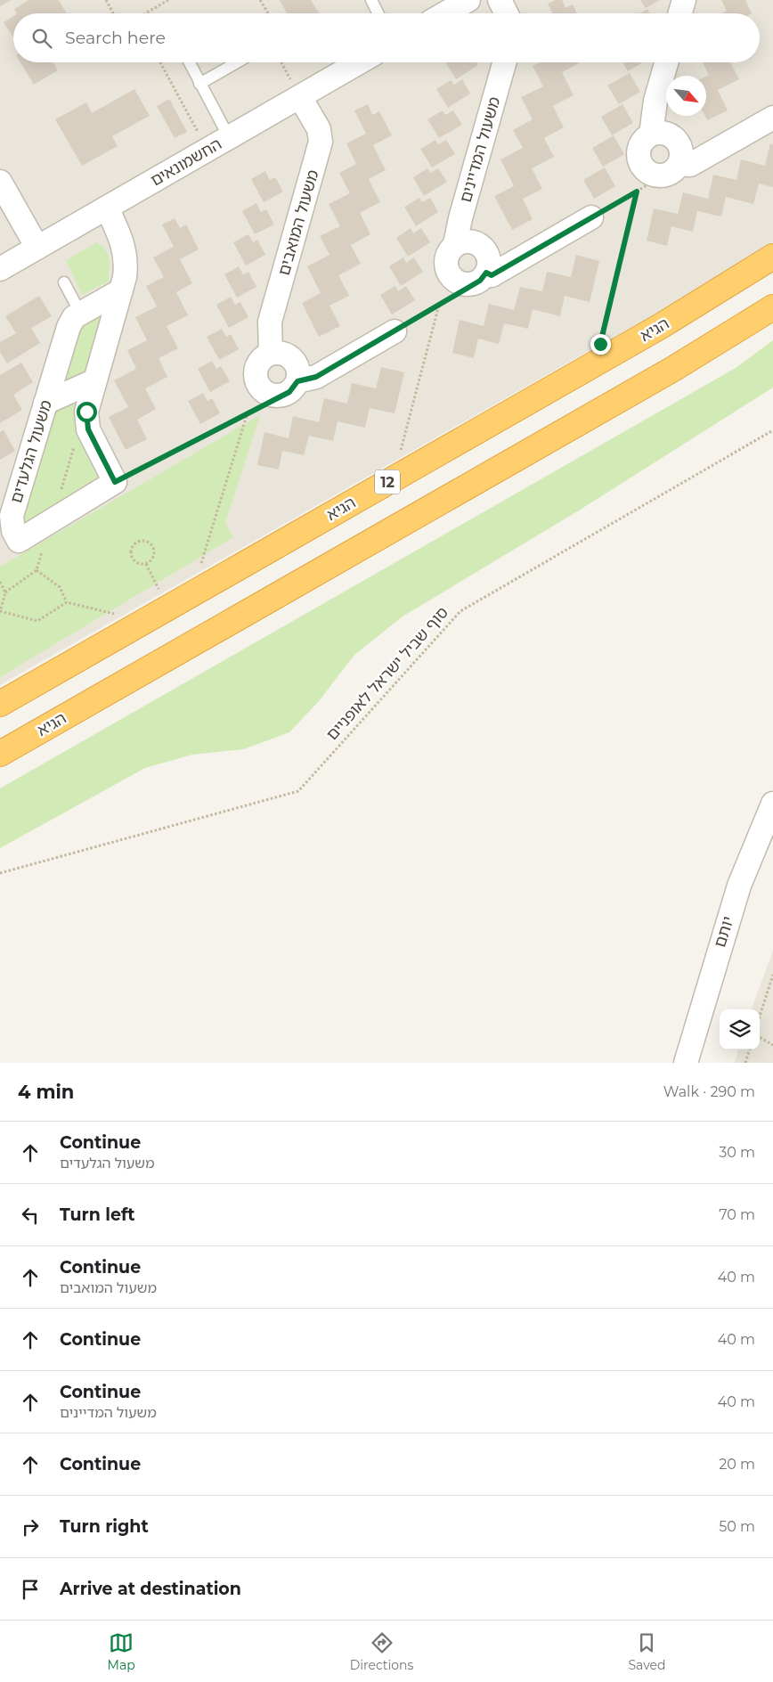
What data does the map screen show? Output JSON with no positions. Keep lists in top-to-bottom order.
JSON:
{
  "streets": {
    "highway": ["הגיא", "12"],
    "street": [
      "משעול המדיינים",
      "החשמונאים",
      "משעול המואבים",
      "משעול הגלעדים",
      "יותם"
    ],
    "path": ["סוף שביל ישראל לאופניים"]
  },
  "crossings": [
    ["החשמונאים", "משעול המואבים"]
  ],
  "north": "bottom right",
  "page": {
    "search": "Search here",
    "heading": ["4 min", "Walk · 290 m"],
    "list": [
      ["Continue", "משעול הגלעדים", "30 m"],
      ["Turn left", "70 m"],
      ["Continue", "משעול המואבים", "40 m"],
      ["Continue", "40 m"],
      ["Continue", "משעול המדיינים", "40 m"],
      ["Continue", "20 m"],
      ["Turn right", "50 m"],
      "Arrive at destination"
    ],
    "nav": ["Map", "Directions", "Saved"]
  }
}
